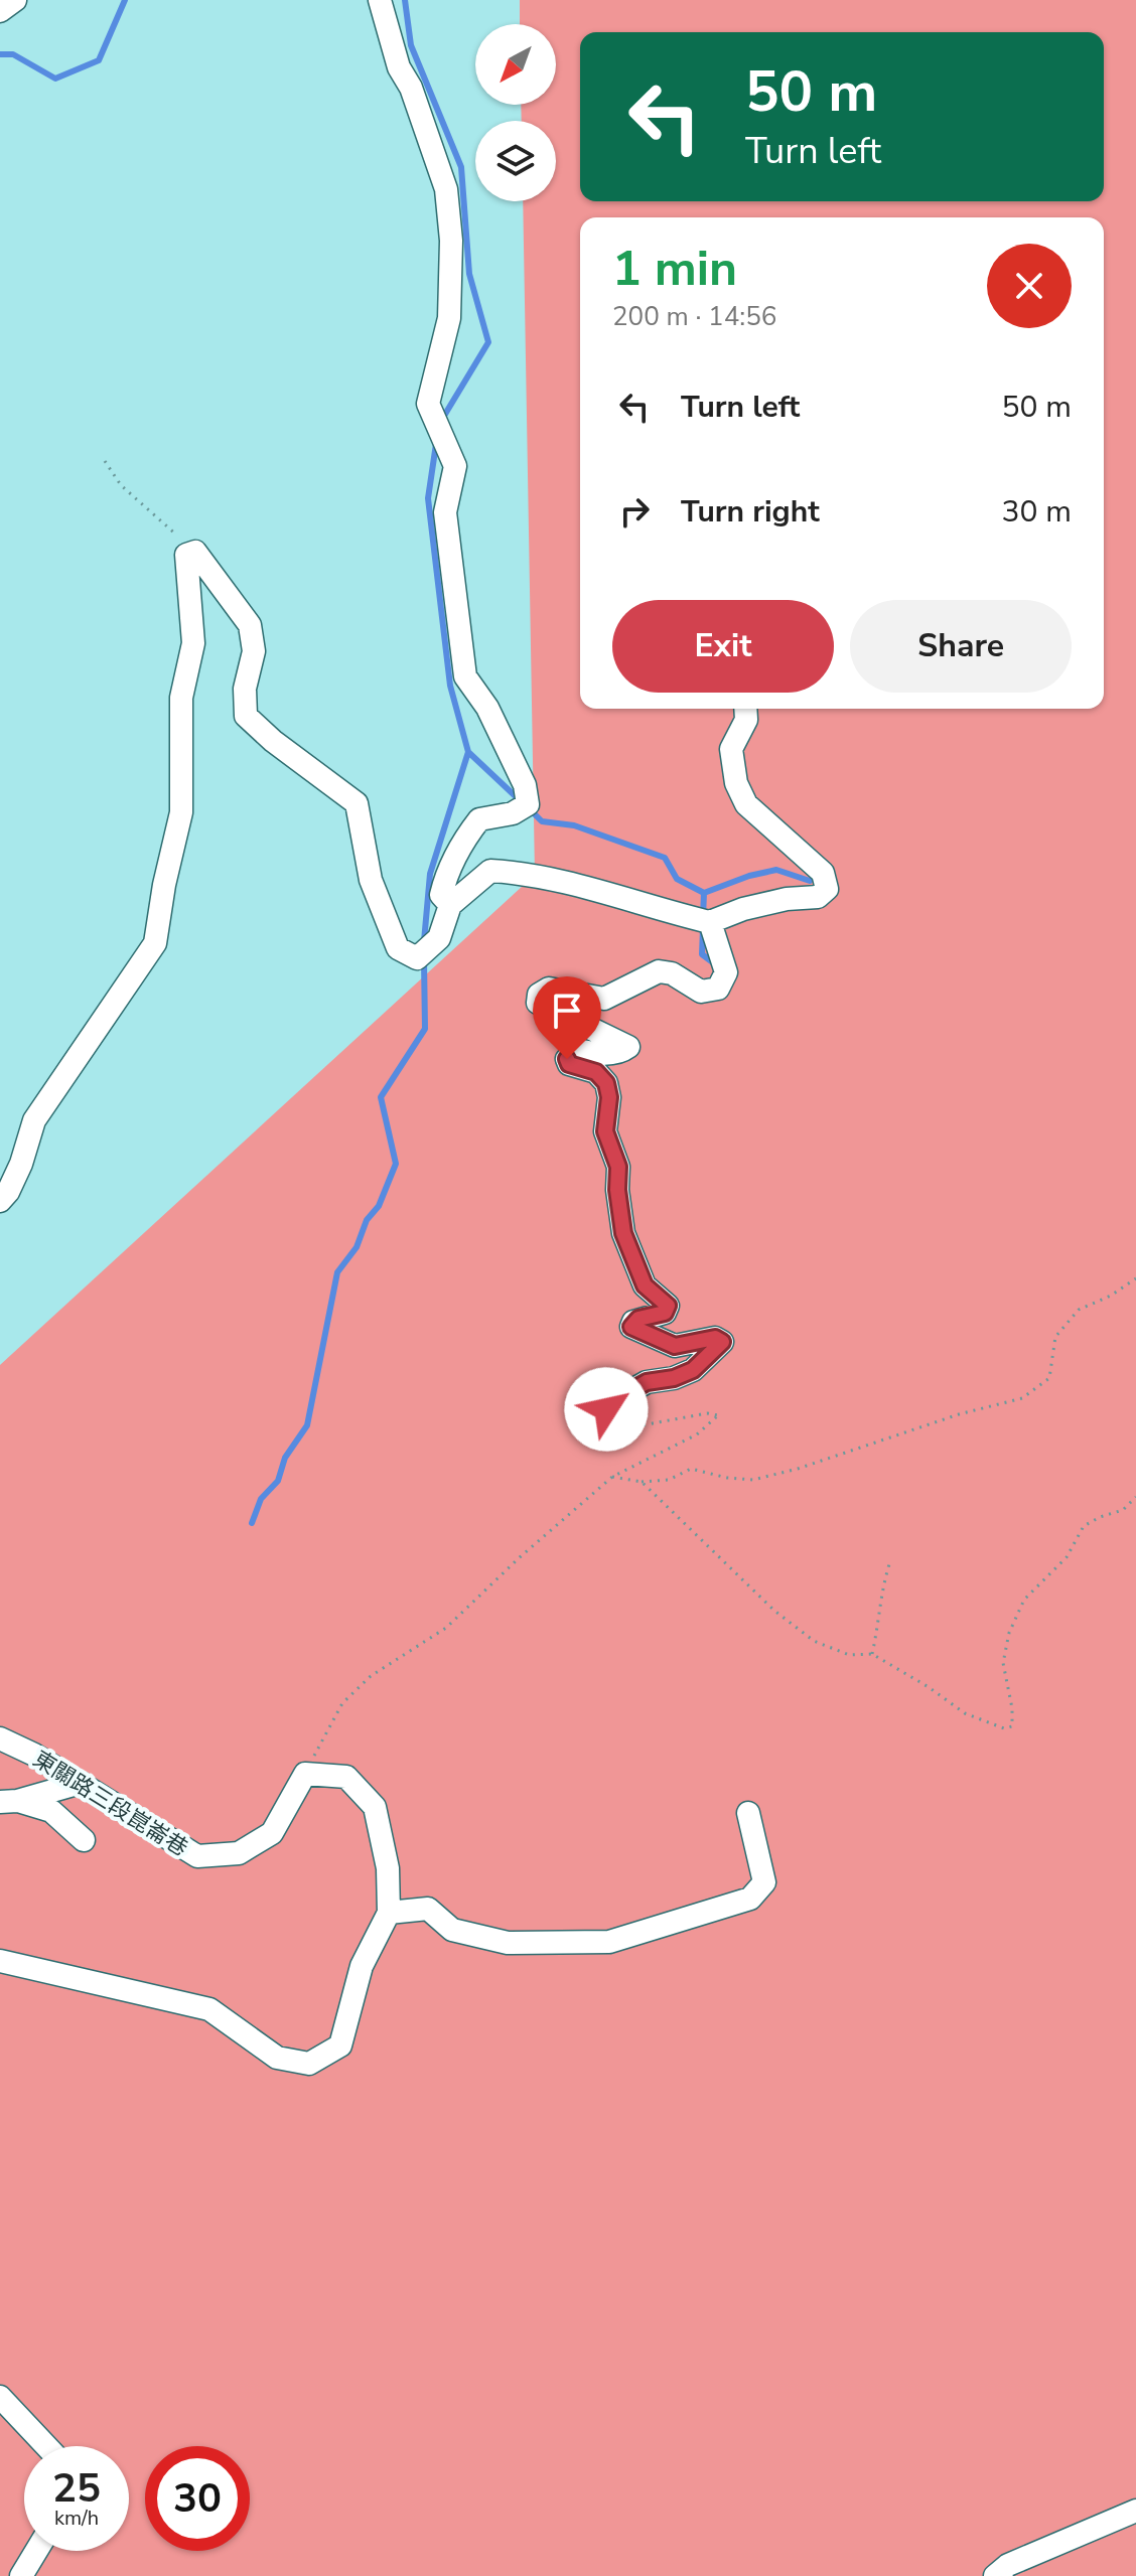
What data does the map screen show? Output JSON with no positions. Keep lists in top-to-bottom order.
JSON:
{
  "streets": {
    "street": ["東關路三段崑崙巷"]
  },
  "north": "bottom left",
  "page": {
    "turn": ["50 m", "Turn left"],
    "heading": ["1 min", "200 m · 14:56"],
    "list": [
      {
        "name": "Turn left",
        "value": "50 m"
      },
      {
        "name": "Turn right",
        "value": "30 m"
      }
    ],
    "buttons": ["Exit", "Share"],
    "speed": "25 km/h",
    "limit": "30"
  }
}
